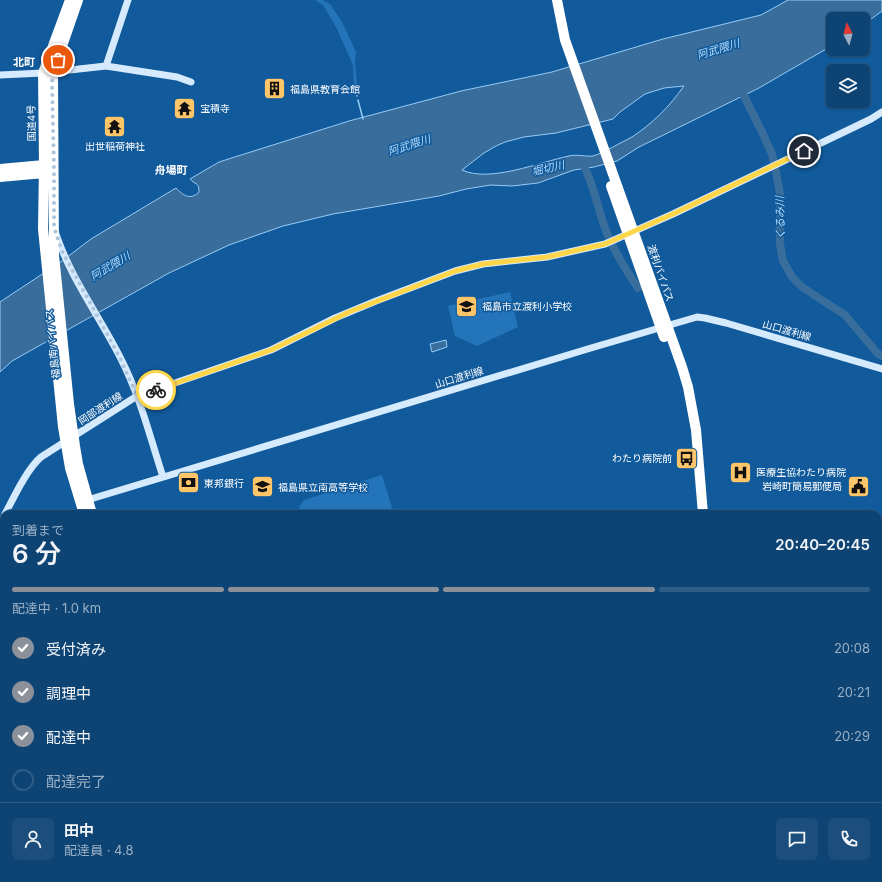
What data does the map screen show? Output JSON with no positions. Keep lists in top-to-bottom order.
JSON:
{
  "streets": {
    "highway": ["国道4号", "渡利バイパス", "福島南バイパス"],
    "main road": ["山口渡利線", "岡部渡利線"]
  },
  "crossings": [
    ["国道4号", "福島南バイパス"],
    ["渡利バイパス", "山口渡利線"],
    ["渡利バイパス", "岡部渡利線"],
    ["山口渡利線", "福島南バイパス"]
  ],
  "districts": ["北町", "舟場町"],
  "water": ["阿武隈川", "堀切川", "くるみ川"],
  "places": {
    "building": ["福島県教育会館"],
    "temple": ["宝積寺", "出世稲荷神社"],
    "school or university": ["福島市立渡利小学校", "福島県立南高等学校"],
    "bus stop": ["わたり病院前"],
    "hospital": ["医療生協わたり病院"],
    "bank": ["東邦銀行"],
    "public building": ["岩崎町簡易郵便局"]
  },
  "north": "top",
  "page": {
    "heading": ["6 分", "到着まで", "20:40–20:45"],
    "panel": ["田中", "配達員 · 4.8"],
    "bar": "配達中 · 1.0 km",
    "list": [
      ["受付済み", "20:08"],
      ["調理中", "20:21"],
      ["配達中", "20:29"],
      "配達完了"
    ]
  }
}
